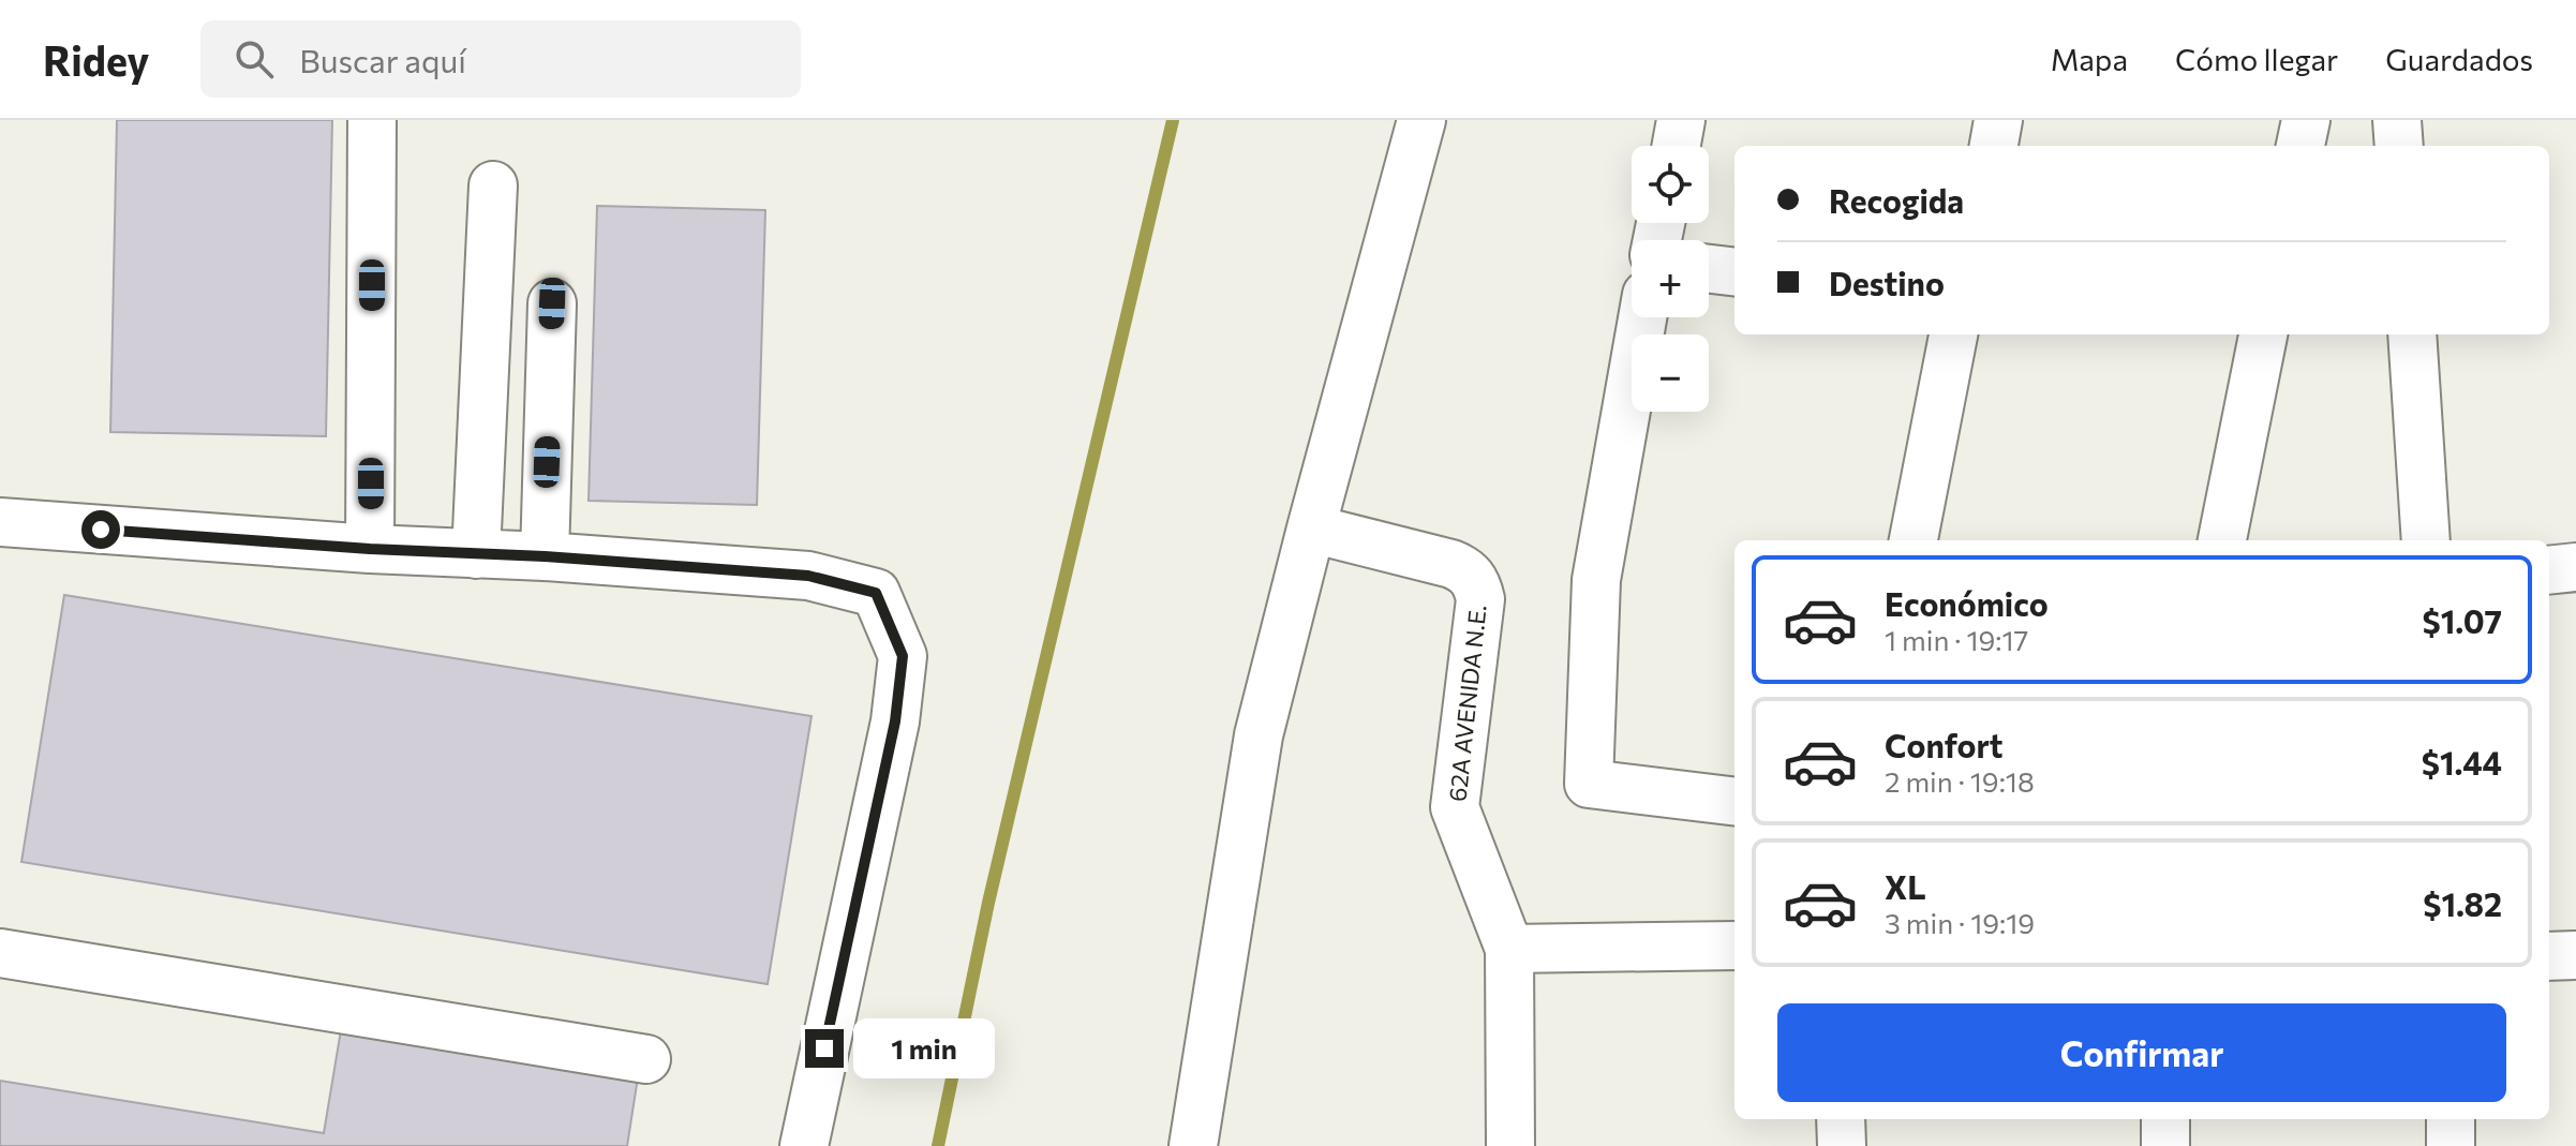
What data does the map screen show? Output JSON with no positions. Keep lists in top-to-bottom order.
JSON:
{
  "streets": {
    "street": ["62A AVENIDA N.E."]
  },
  "page": {
    "header": "Ridey",
    "search": "Buscar aquí",
    "nav": ["Mapa", "Cómo llegar", "Guardados"],
    "map_buttons": ["+", "−"],
    "banner": ["Recogida", "Destino"],
    "list": [
      {
        "name": "Económico",
        "note": "1 min · 19:17",
        "value": "$1.07"
      },
      {
        "name": "Confort",
        "note": "2 min · 19:18",
        "value": "$1.44"
      },
      {
        "name": "XL",
        "note": "3 min · 19:19",
        "value": "$1.82"
      }
    ],
    "buttons": "Confirmar",
    "bubble": "1 min"
  }
}
